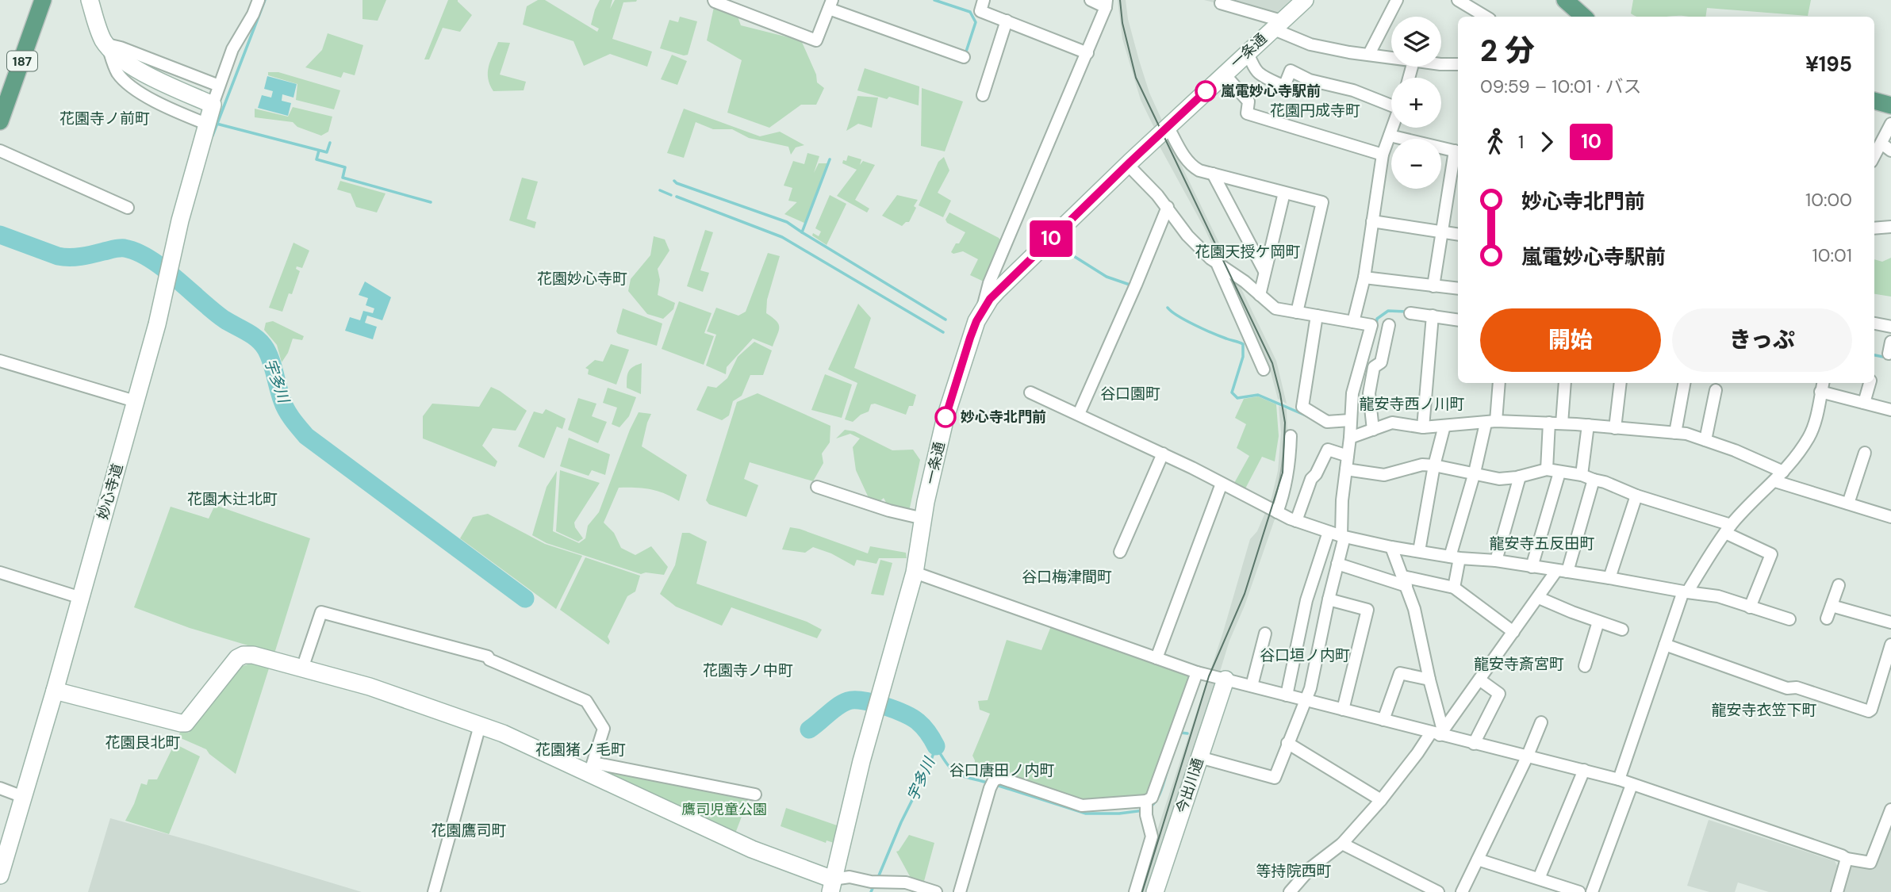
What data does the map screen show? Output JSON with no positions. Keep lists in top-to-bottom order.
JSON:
{
  "streets": {
    "main road": [
      "一条通",
      "187",
      "妙心寺道",
      "今出川通"
    ]
  },
  "districts": [
    "花園円成寺町",
    "花園寺ノ前町",
    "花園天授ケ岡町",
    "花園妙心寺町",
    "谷口園町",
    "龍安寺西ノ川町",
    "花園木辻北町",
    "龍安寺五反田町",
    "谷口梅津間町",
    "谷口垣ノ内町",
    "龍安寺斎宮町",
    "花園寺ノ中町",
    "龍安寺衣笠下町",
    "花園艮北町",
    "花園猪ノ毛町",
    "谷口唐田ノ内町",
    "花園鷹司町",
    "等持院西町"
  ],
  "water": ["宇多川"],
  "parks": ["鷹司児童公園"],
  "places": ["嵐電妙心寺駅前", "妙心寺北門前"],
  "lines": ["bus line 10"],
  "page": {
    "on_map": "10",
    "map_buttons": ["+", "−"],
    "heading": ["2 分", "09:59 – 10:01 · バス", "¥195"],
    "legs": ["1", "10"],
    "list": [
      {
        "name": "妙心寺北門前",
        "value": "10:00"
      },
      {
        "name": "嵐電妙心寺駅前",
        "value": "10:01"
      }
    ],
    "buttons": ["開始", "きっぷ"]
  }
}
